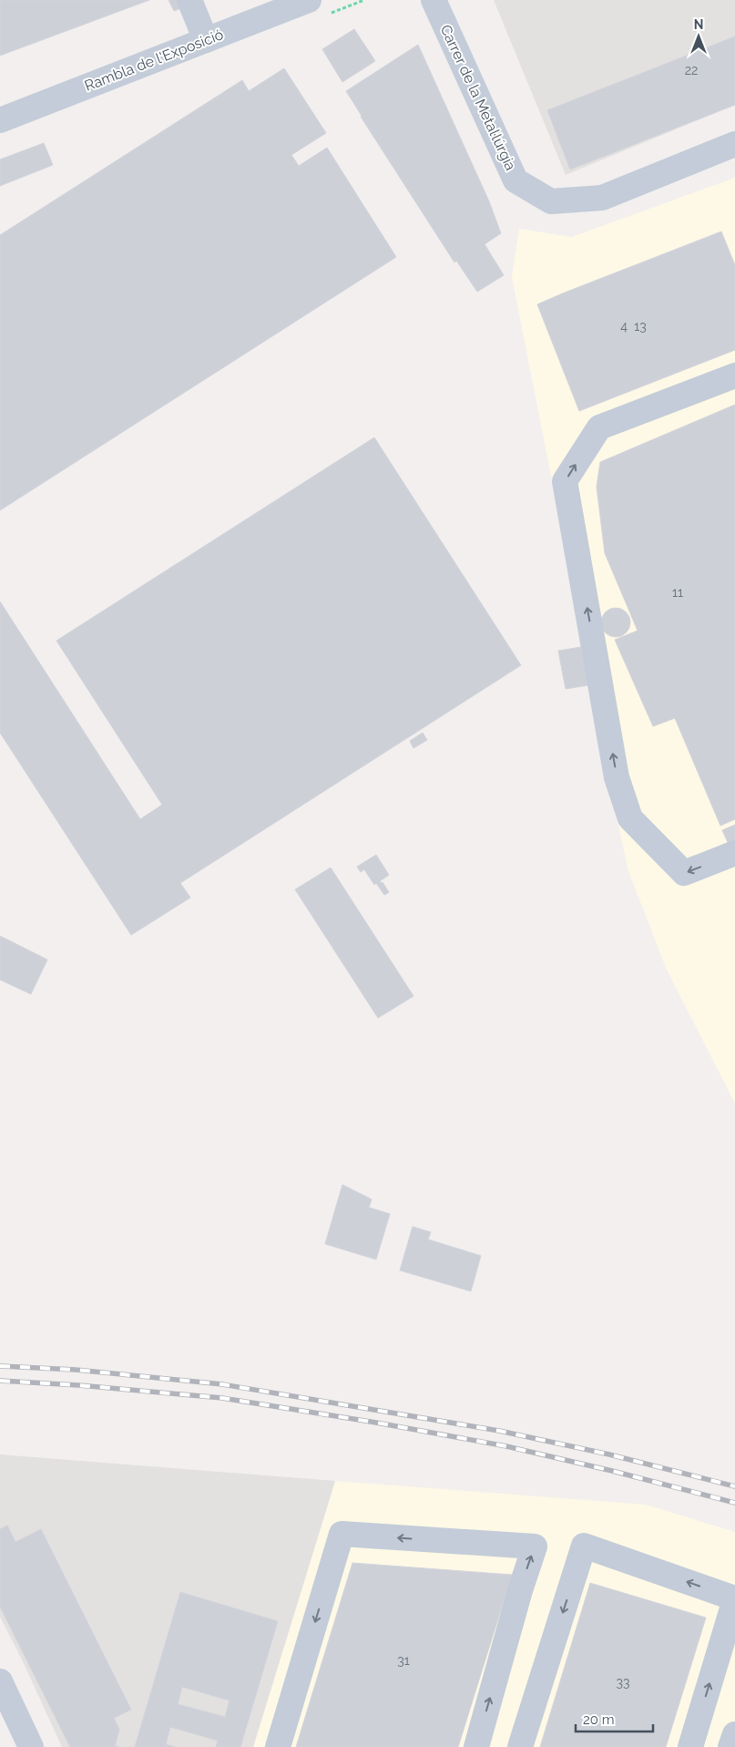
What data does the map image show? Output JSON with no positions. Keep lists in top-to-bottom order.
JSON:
{
  "streets": {
    "street": ["Rambla de l'Exposició", "Carrer de la Metal·lúrgia"]
  },
  "house_numbers": [
    "22",
    "4",
    "13",
    "11",
    "31",
    "33"
  ],
  "scale_bar": "20 m",
  "north": "top"
}
